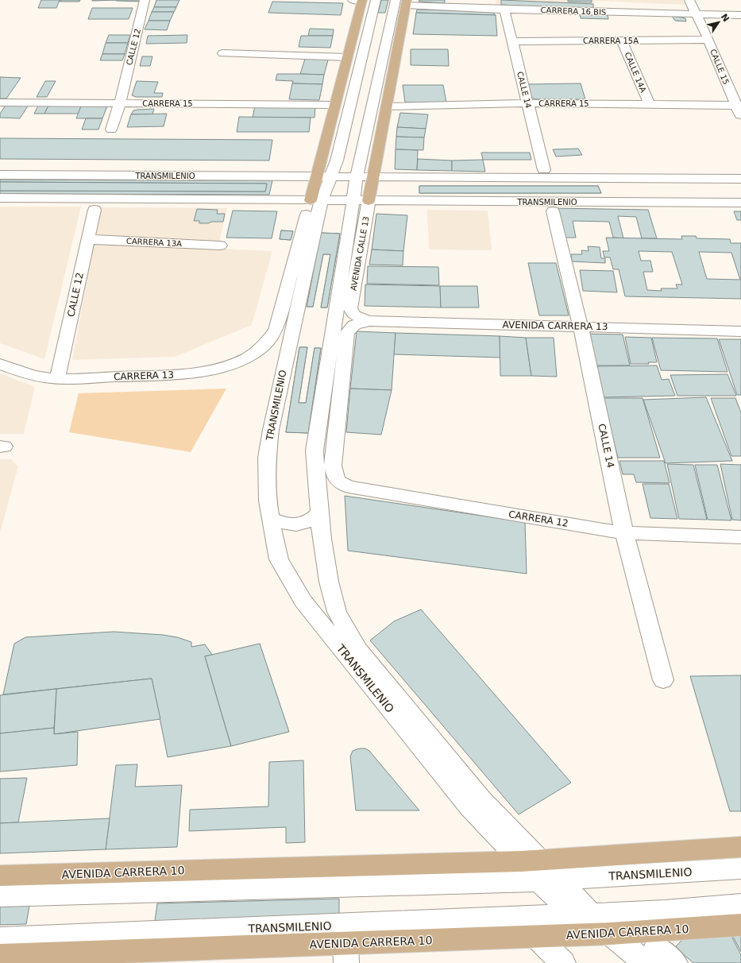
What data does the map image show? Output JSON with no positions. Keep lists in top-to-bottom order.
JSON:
{
  "streets": {
    "main road": ["AVENIDA CARRERA 10"],
    "street": [
      "CARRERA 16 BIS",
      "CARRERA 15A",
      "CALLE 12",
      "CALLE 15",
      "CALLE 14A",
      "CALLE 14",
      "CARRERA 15",
      "TRANSMILENIO",
      "CARRERA 13A",
      "AVENIDA CALLE 13",
      "AVENIDA CARRERA 13",
      "CARRERA 13",
      "CARRERA 12"
    ]
  },
  "crossings": [
    ["CARRERA 16 BIS", "CALLE 15"],
    ["CARRERA 16 BIS", "CALLE 14"],
    ["CARRERA 16 BIS", "TRANSMILENIO"],
    ["CARRERA 15A", "CALLE 15"],
    ["CARRERA 15A", "CALLE 14A"],
    ["CARRERA 15A", "CALLE 14"],
    ["CALLE 12", "CARRERA 15"],
    ["CALLE 12", "CARRERA 13A"],
    ["CALLE 12", "CARRERA 13"],
    ["CALLE 15", "CARRERA 15"],
    ["CALLE 14A", "CARRERA 15"],
    ["CALLE 14", "CARRERA 15"],
    ["CALLE 14", "AVENIDA CARRERA 13"],
    ["CALLE 14", "CARRERA 12"],
    ["TRANSMILENIO", "AVENIDA CALLE 13"],
    ["TRANSMILENIO", "CARRERA 13"],
    ["TRANSMILENIO", "AVENIDA CARRERA 10"],
    ["AVENIDA CALLE 13", "AVENIDA CARRERA 13"],
    ["AVENIDA CALLE 13", "CARRERA 12"],
    ["AVENIDA CARRERA 13", "CARRERA 12"]
  ],
  "north": "top right"
}
